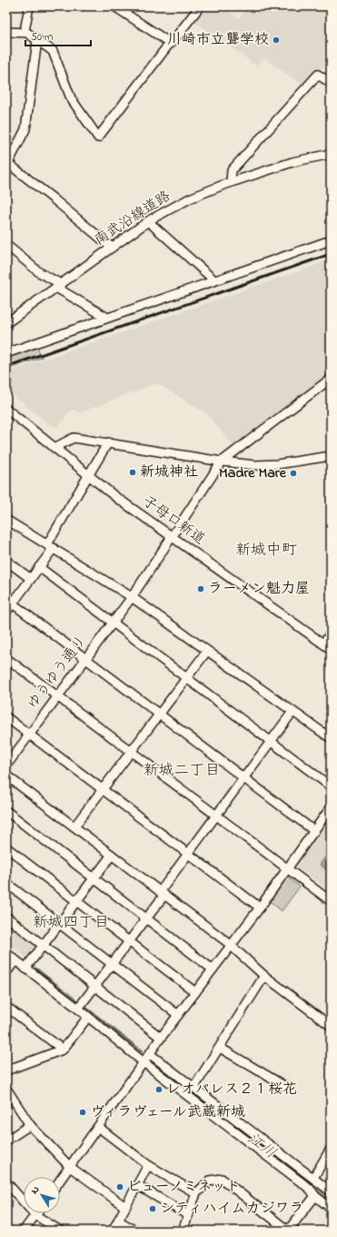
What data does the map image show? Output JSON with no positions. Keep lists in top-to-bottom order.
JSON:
{
  "streets": {
    "street": ["南武沿線道路", "子母口新道", "ゆうゆう通り"]
  },
  "crossings": [
    ["子母口新道", "ゆうゆう通り"]
  ],
  "districts": ["新城中町", "新城二丁目", "新城四丁目"],
  "water": ["江川"],
  "places": [
    "川崎市立聾学校",
    "新城神社",
    "Madre Mare",
    "ラーメン魁力屋",
    "レオパレス２１桜花",
    "ヴィラヴェール武蔵新城",
    "ビューノミネット",
    "シティハイムカジワラ"
  ],
  "scale_bar": "50 m",
  "north": "top left"
}
